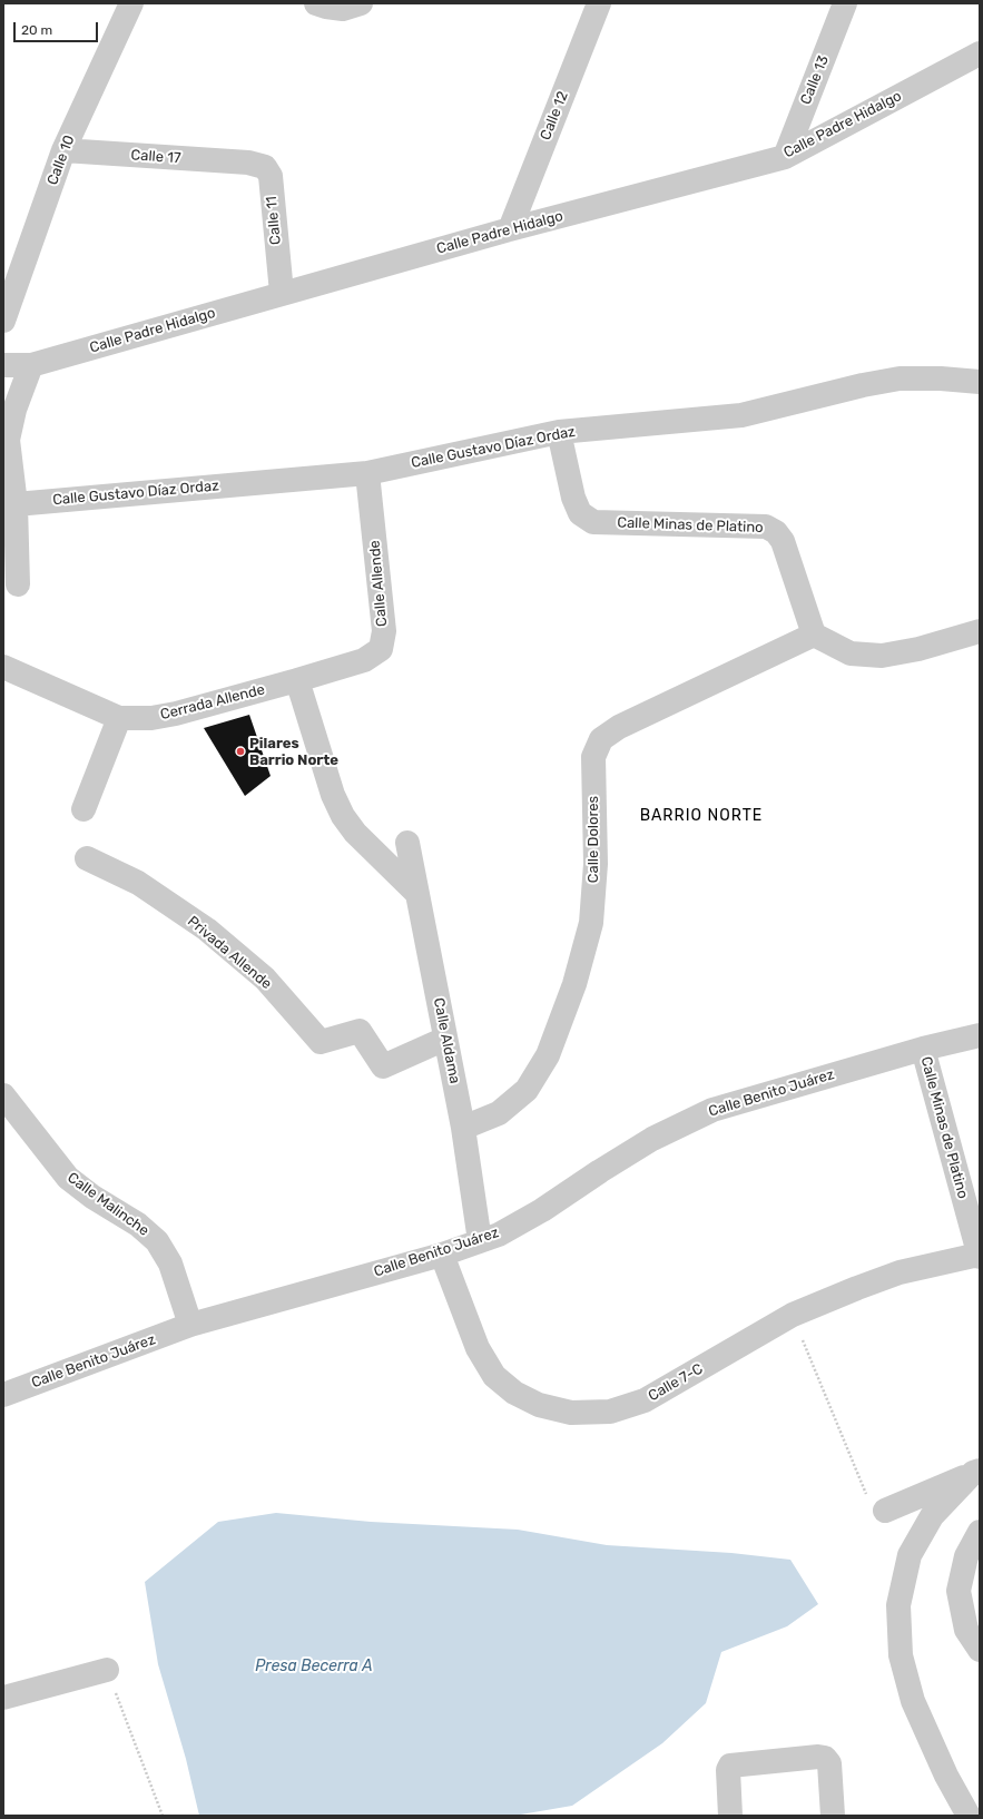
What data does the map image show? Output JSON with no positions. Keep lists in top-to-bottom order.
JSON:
{
  "streets": {
    "street": [
      "Calle 13",
      "Calle 12",
      "Calle Padre Hidalgo",
      "Calle 17",
      "Calle 10",
      "Calle 11",
      "Calle Gustavo Díaz Ordaz",
      "Calle Minas de Platino",
      "Calle Allende",
      "Cerrada Allende",
      "Calle Dolores",
      "Privada Allende",
      "Calle Aldama",
      "Calle Benito Juárez",
      "Calle Malinche",
      "Calle 7-C"
    ]
  },
  "crossings": [
    ["Calle 13", "Calle Padre Hidalgo"],
    ["Calle 12", "Calle Padre Hidalgo"],
    ["Calle Padre Hidalgo", "Calle 11"],
    ["Calle 17", "Calle 10"],
    ["Calle 17", "Calle 11"],
    ["Calle Gustavo Díaz Ordaz", "Calle Minas de Platino"],
    ["Calle Gustavo Díaz Ordaz", "Calle Allende"],
    ["Calle Minas de Platino", "Calle Dolores"],
    ["Calle Minas de Platino", "Calle Benito Juárez"],
    ["Calle Minas de Platino", "Calle 7-C"],
    ["Calle Allende", "Cerrada Allende"],
    ["Calle Dolores", "Calle Aldama"],
    ["Privada Allende", "Calle Aldama"],
    ["Calle Aldama", "Calle Benito Juárez"],
    ["Calle Benito Juárez", "Calle Malinche"],
    ["Calle Benito Juárez", "Calle 7-C"]
  ],
  "districts": ["BARRIO NORTE"],
  "water": ["Presa Becerra A"],
  "places": ["Pilares Barrio Norte"],
  "scale_bar": "20 m"
}
